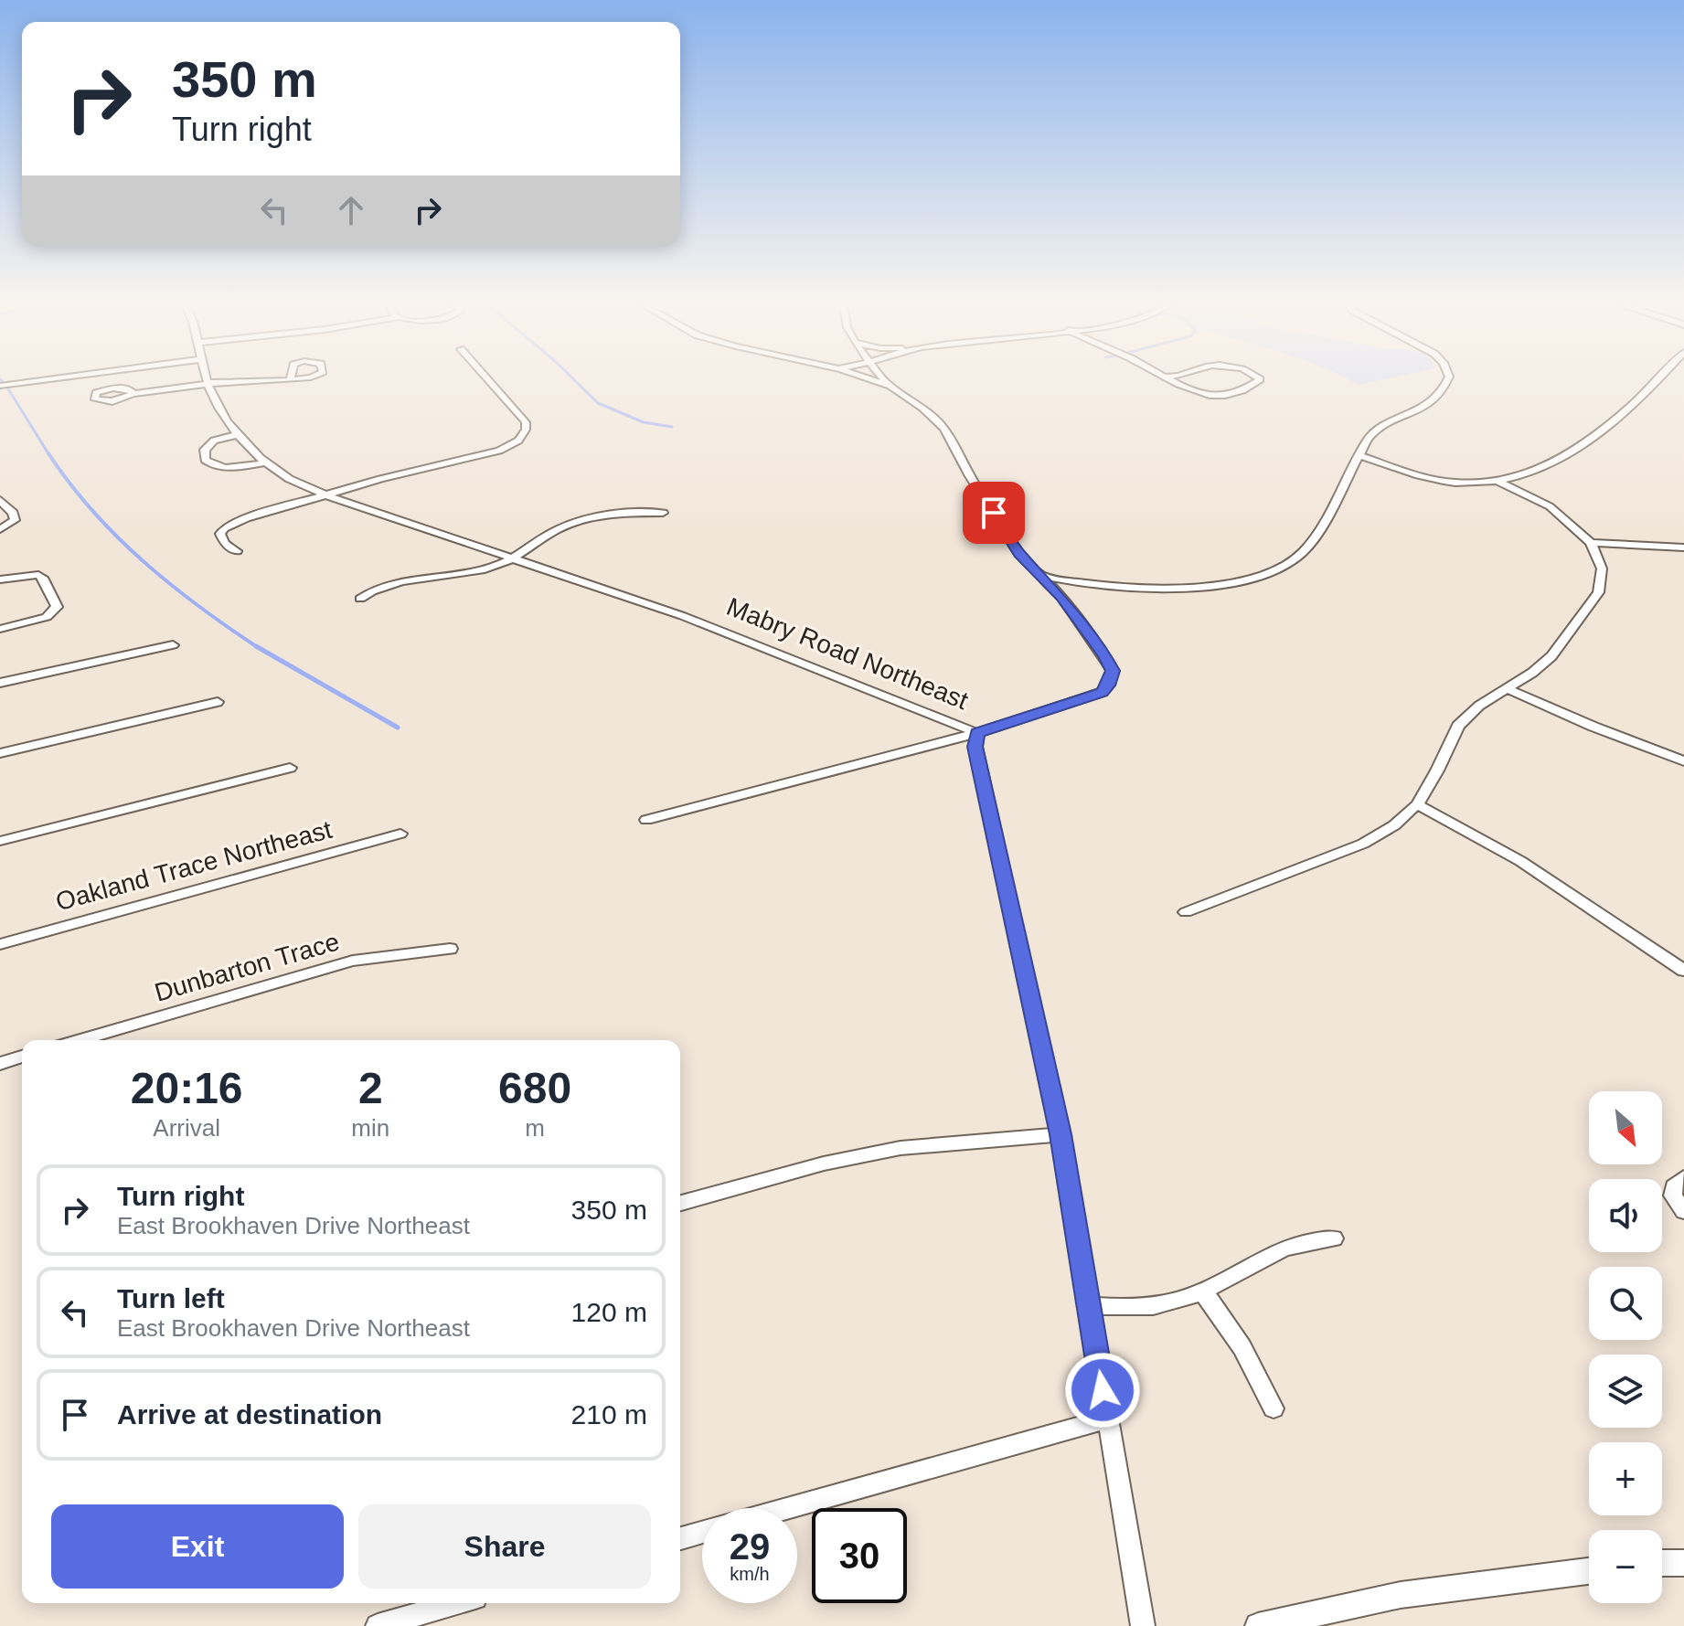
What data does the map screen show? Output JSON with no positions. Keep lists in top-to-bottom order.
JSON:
{
  "streets": {
    "street": ["Mabry Road Northeast", "Oakland Trace Northeast", "Dunbarton Trace"]
  },
  "north": "bottom right",
  "page": {
    "turn": ["350 m", "Turn right"],
    "eta": [
      "20:16",
      "Arrival",
      "2",
      "min",
      "680",
      "m"
    ],
    "map_buttons": ["+", "−"],
    "list": [
      {
        "name": "Turn right",
        "note": "East Brookhaven Drive Northeast",
        "value": "350 m"
      },
      {
        "name": "Turn left",
        "note": "East Brookhaven Drive Northeast",
        "value": "120 m"
      },
      {
        "name": "Arrive at destination",
        "value": "210 m"
      }
    ],
    "buttons": ["Exit", "Share"],
    "speed": "29 km/h",
    "limit": "30"
  }
}
